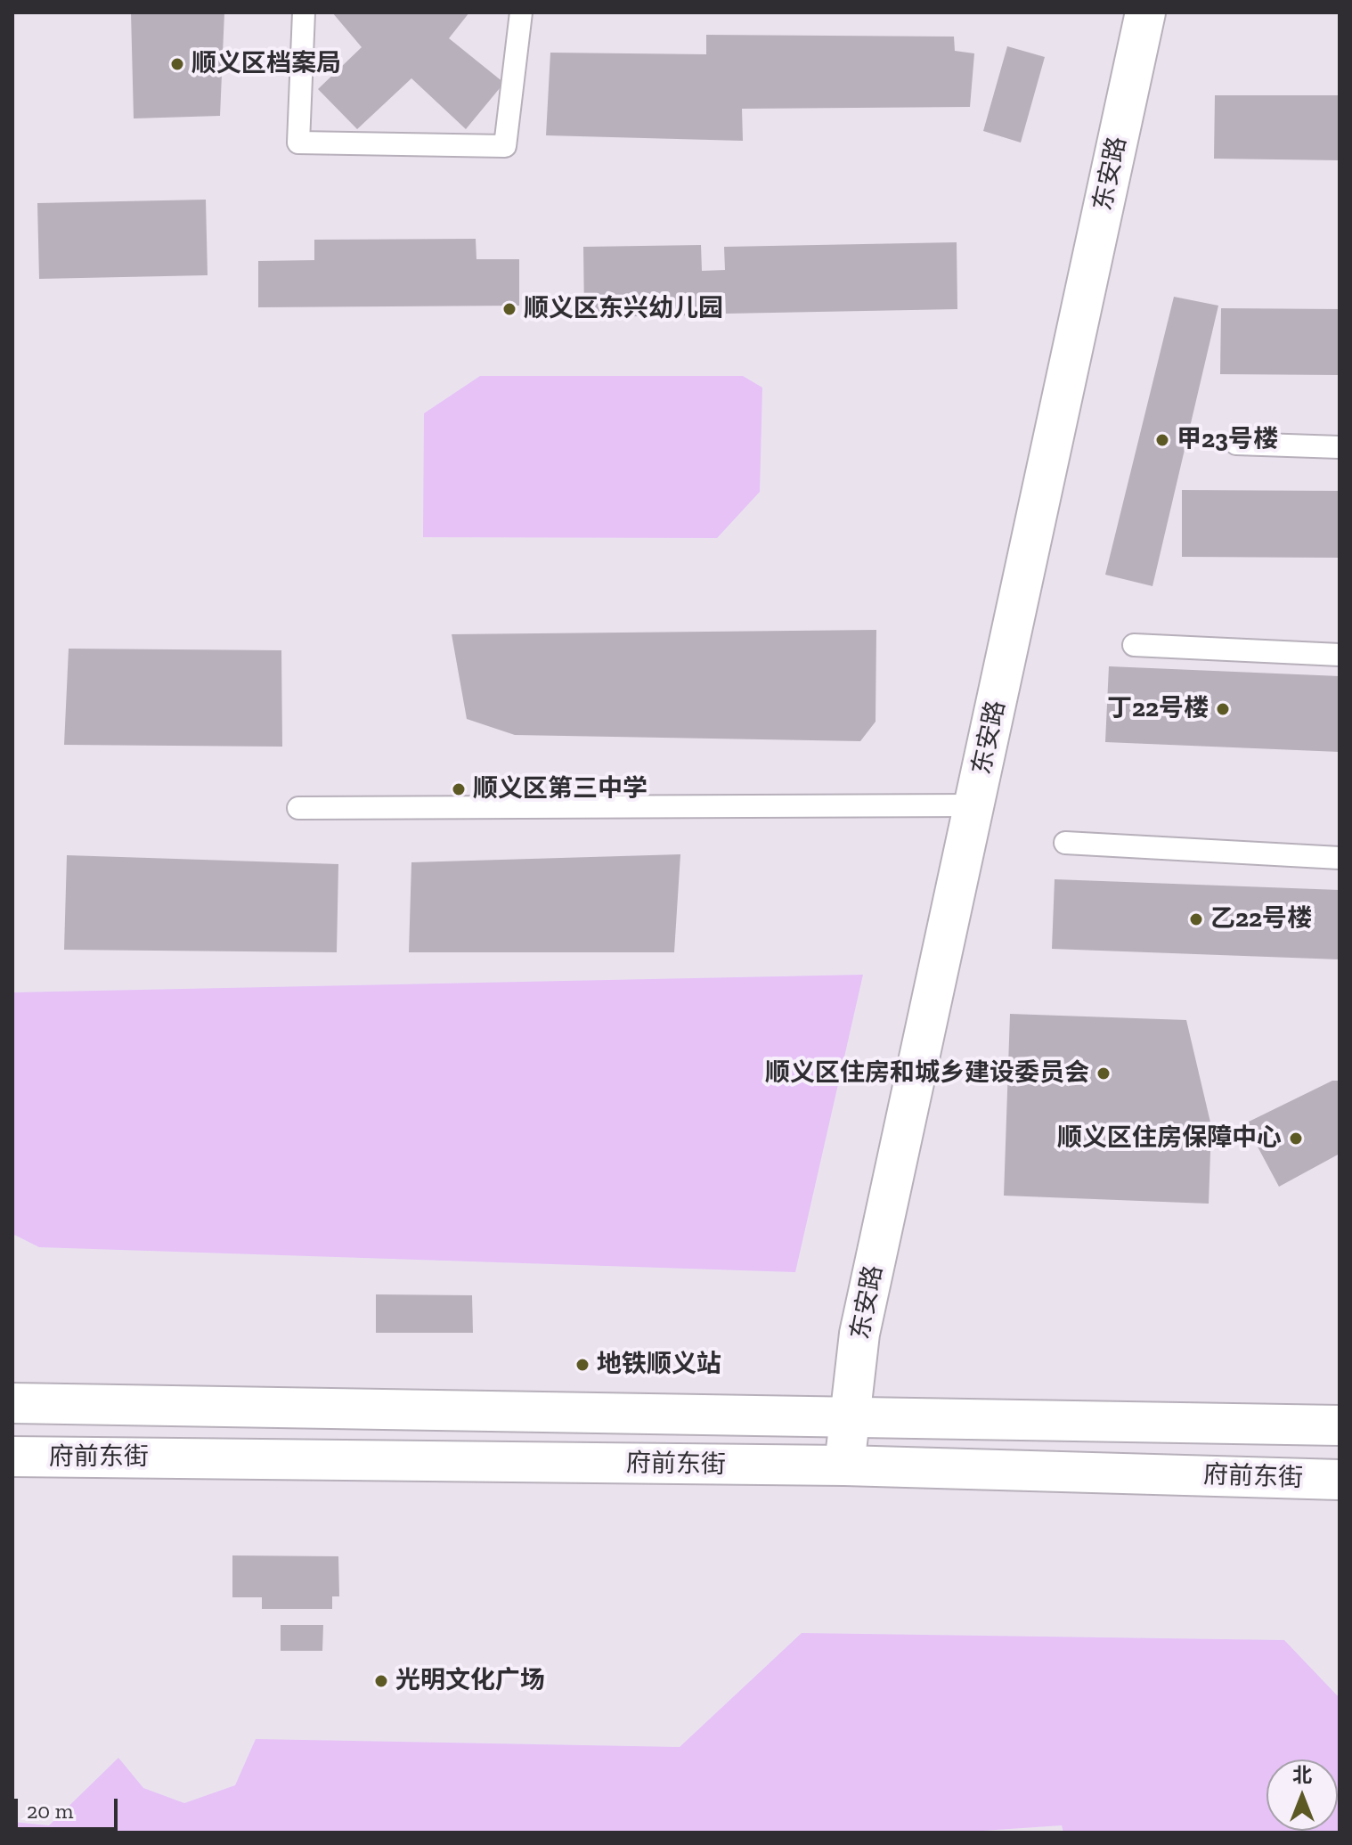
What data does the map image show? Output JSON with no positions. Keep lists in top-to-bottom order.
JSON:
{
  "streets": {
    "main road": ["东安路", "府前东街"]
  },
  "crossings": [
    ["东安路", "府前东街"]
  ],
  "places": [
    "顺义区档案局",
    "顺义区东兴幼儿园",
    "甲23号楼",
    "丁22号楼",
    "顺义区第三中学",
    "乙22号楼",
    "顺义区住房和城乡建设委员会",
    "顺义区住房保障中心",
    "地铁顺义站",
    "光明文化广场"
  ],
  "scale_bar": "20 m",
  "north": "top"
}
